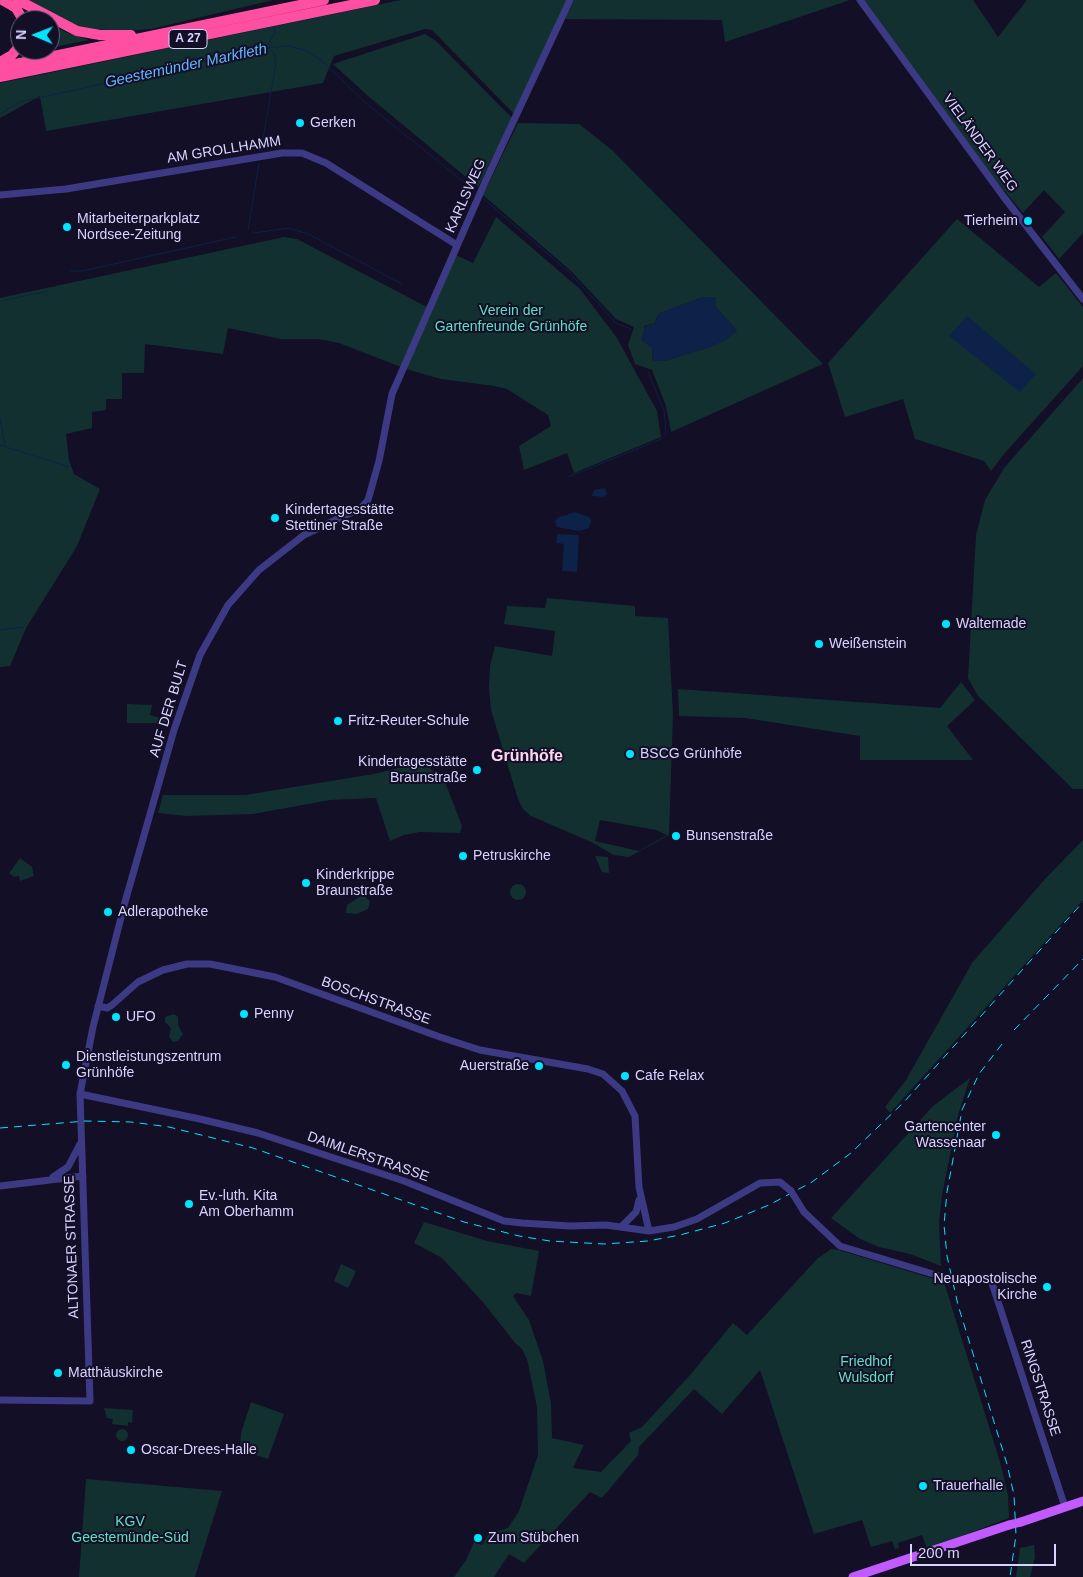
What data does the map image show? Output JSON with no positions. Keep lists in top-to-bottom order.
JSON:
{
  "streets": {
    "highway": ["A 27"],
    "street": [
      "VIELÄNDER WEG",
      "AM GROLLHAMM",
      "KARLSWEG",
      "AUF DER BULT",
      "BOSCHSTRASSE",
      "DAIMLERSTRASSE",
      "ALTONAER STRASSE",
      "RINGSTRASSE"
    ]
  },
  "crossings": [
    ["AM GROLLHAMM", "KARLSWEG"],
    ["KARLSWEG", "AUF DER BULT"],
    ["AUF DER BULT", "BOSCHSTRASSE"],
    ["AUF DER BULT", "DAIMLERSTRASSE"],
    ["AUF DER BULT", "ALTONAER STRASSE"],
    ["DAIMLERSTRASSE", "ALTONAER STRASSE"],
    ["DAIMLERSTRASSE", "RINGSTRASSE"]
  ],
  "districts": ["Grünhöfe"],
  "water": ["Geestemünder Markfleth"],
  "parks": ["Verein der Gartenfreunde Grünhöfe", "Friedhof Wulsdorf", "KGV Geestemünde-Süd"],
  "places": [
    "Gerken",
    "Tierheim",
    "Mitarbeiterparkplatz Nordsee-Zeitung",
    "Kindertagesstätte Stettiner Straße",
    "Waltemade",
    "Weißenstein",
    "Fritz-Reuter-Schule",
    "BSCG Grünhöfe",
    "Kindertagesstätte Braunstraße",
    "Bunsenstraße",
    "Petruskirche",
    "Kinderkrippe Braunstraße",
    "Adlerapotheke",
    "Penny",
    "UFO",
    "Dienstleistungszentrum Grünhöfe",
    "Auerstraße",
    "Cafe Relax",
    "Gartencenter Wassenaar",
    "Ev.-luth. Kita Am Oberhamm",
    "Neuapostolische Kirche",
    "Matthäuskirche",
    "Oscar-Drees-Halle",
    "Trauerhalle",
    "Zum Stübchen"
  ],
  "scale_bar": "200 m",
  "north": "left"
}
